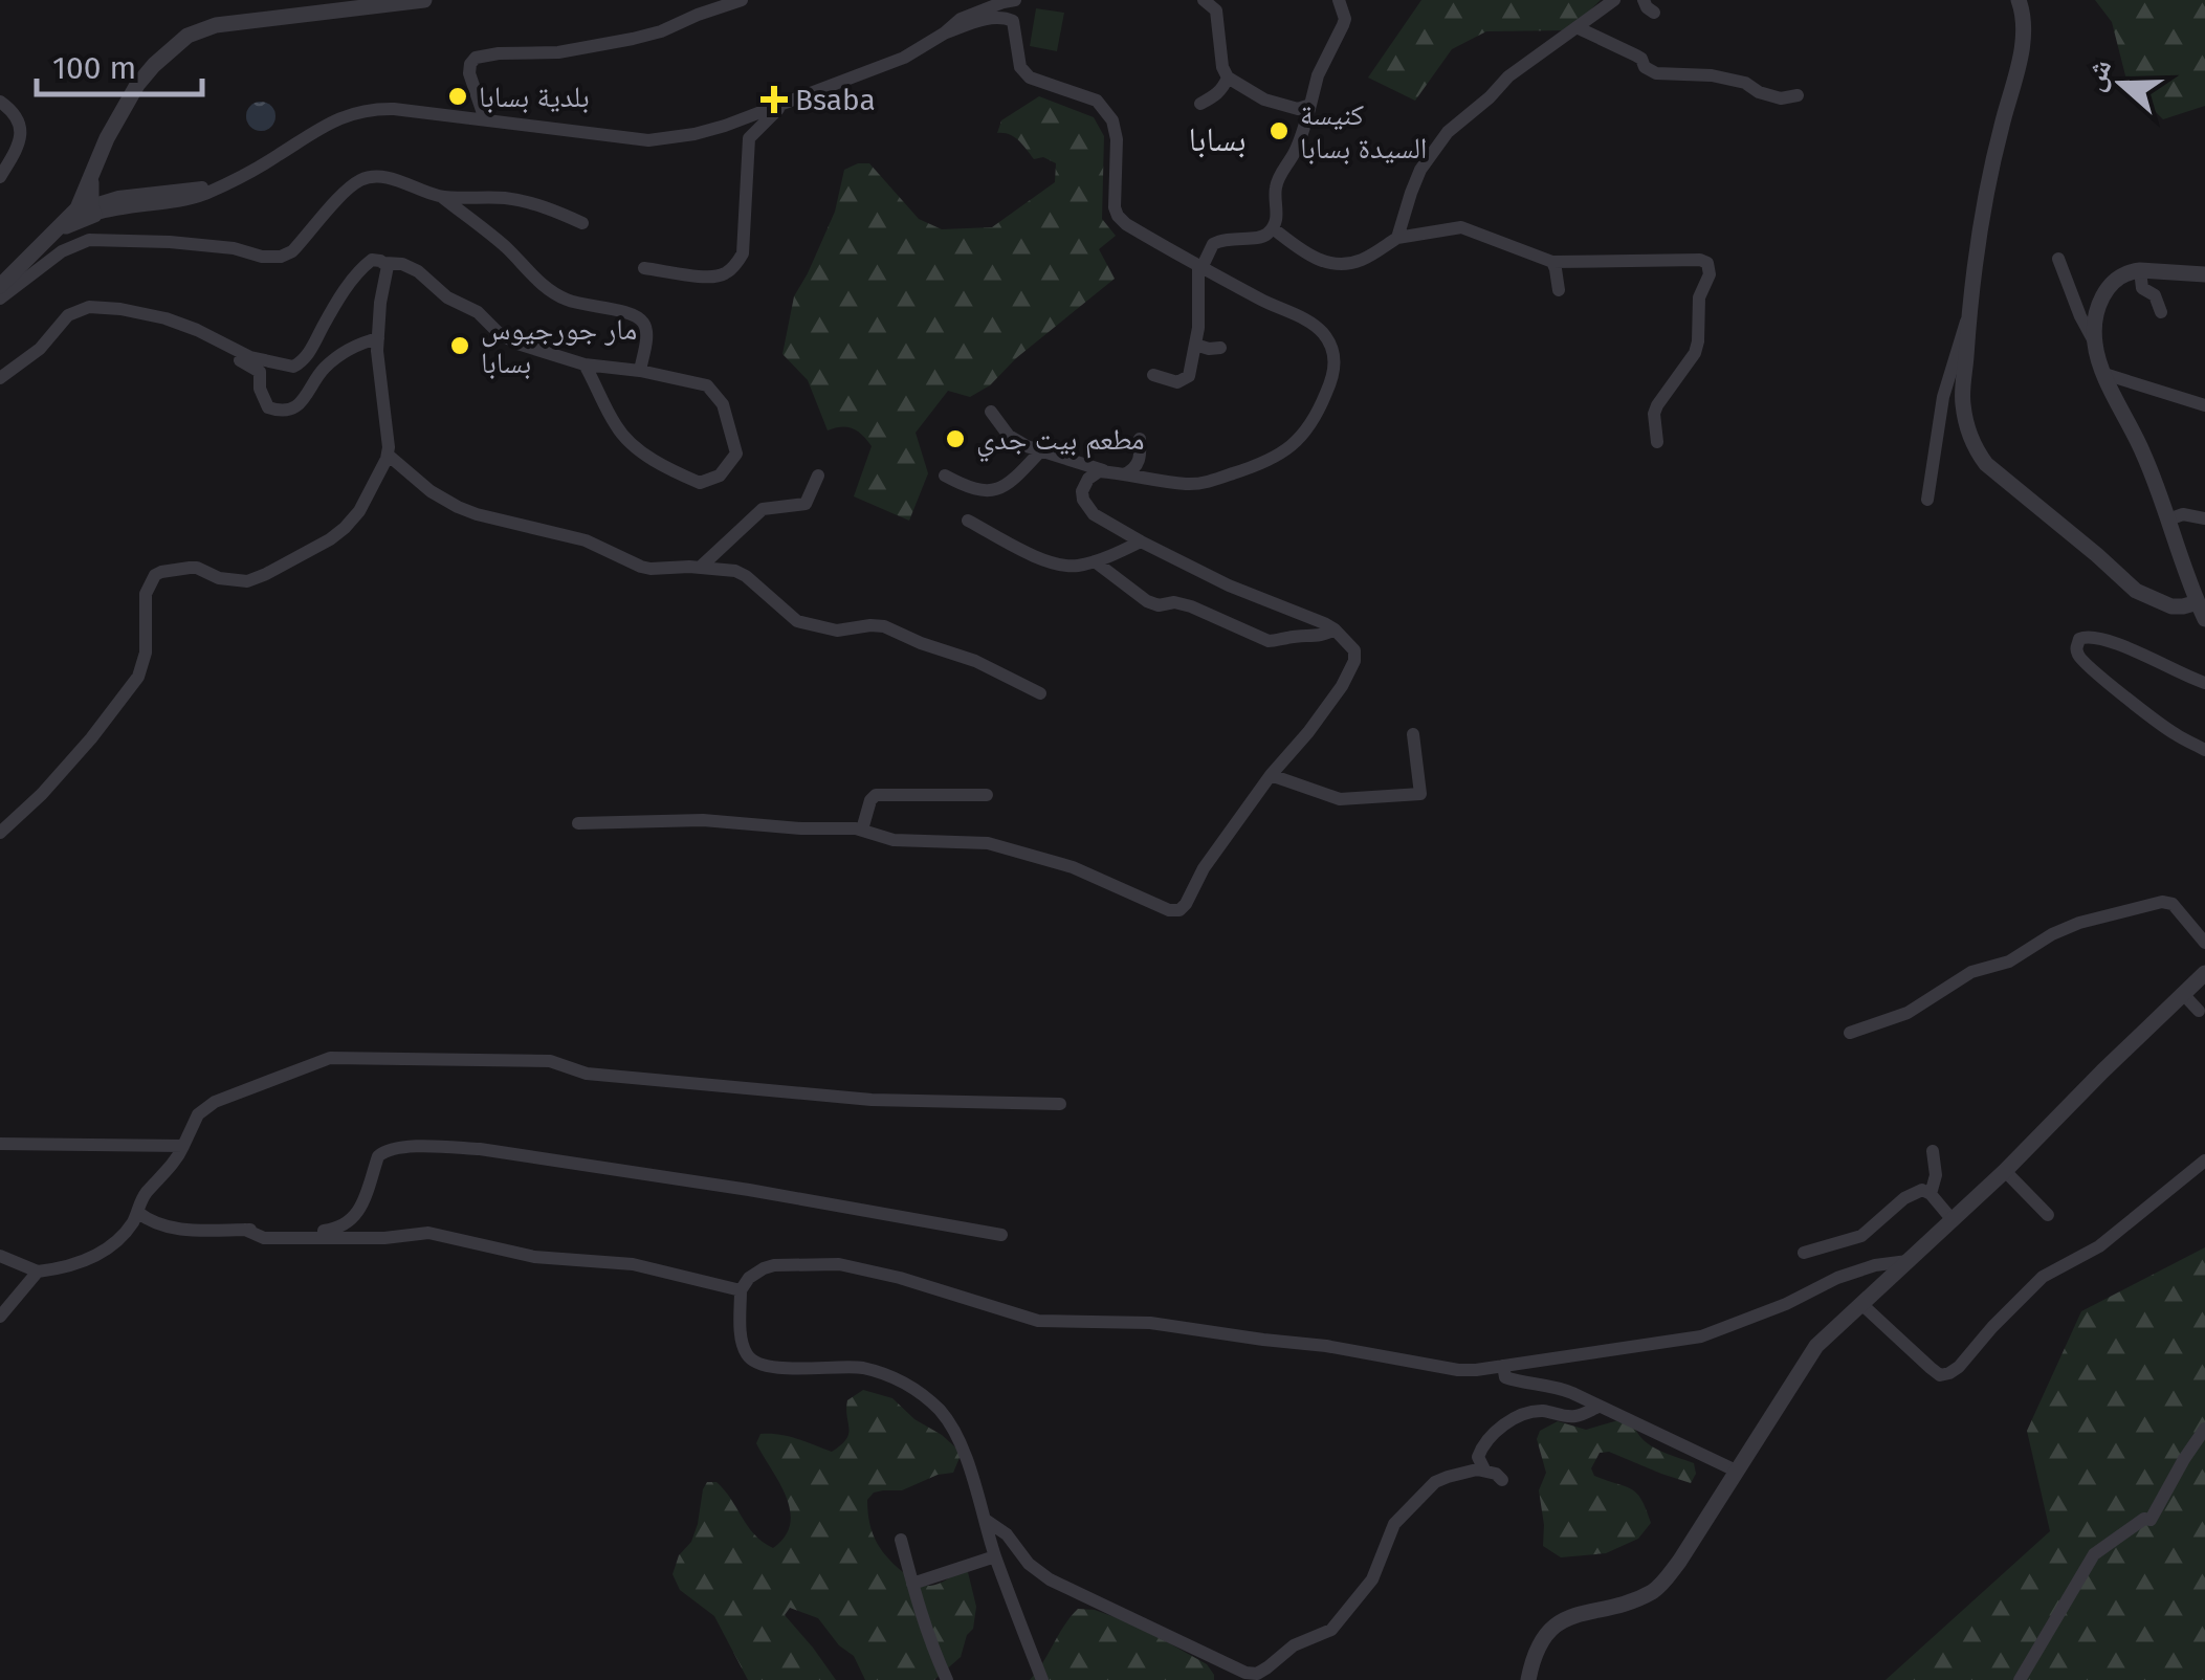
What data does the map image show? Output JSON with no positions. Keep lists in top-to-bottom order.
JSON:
{
  "districts": ["بسابا"],
  "places": {
    "other": [
      "بلدية بسابا",
      "كنيسة السيدة بسابا",
      "مار جورجيوس بسابا",
      "مطعم بيت جدي"
    ],
    "health": ["Bsaba"]
  },
  "scale_bar": "100 m",
  "north": "left"
}
